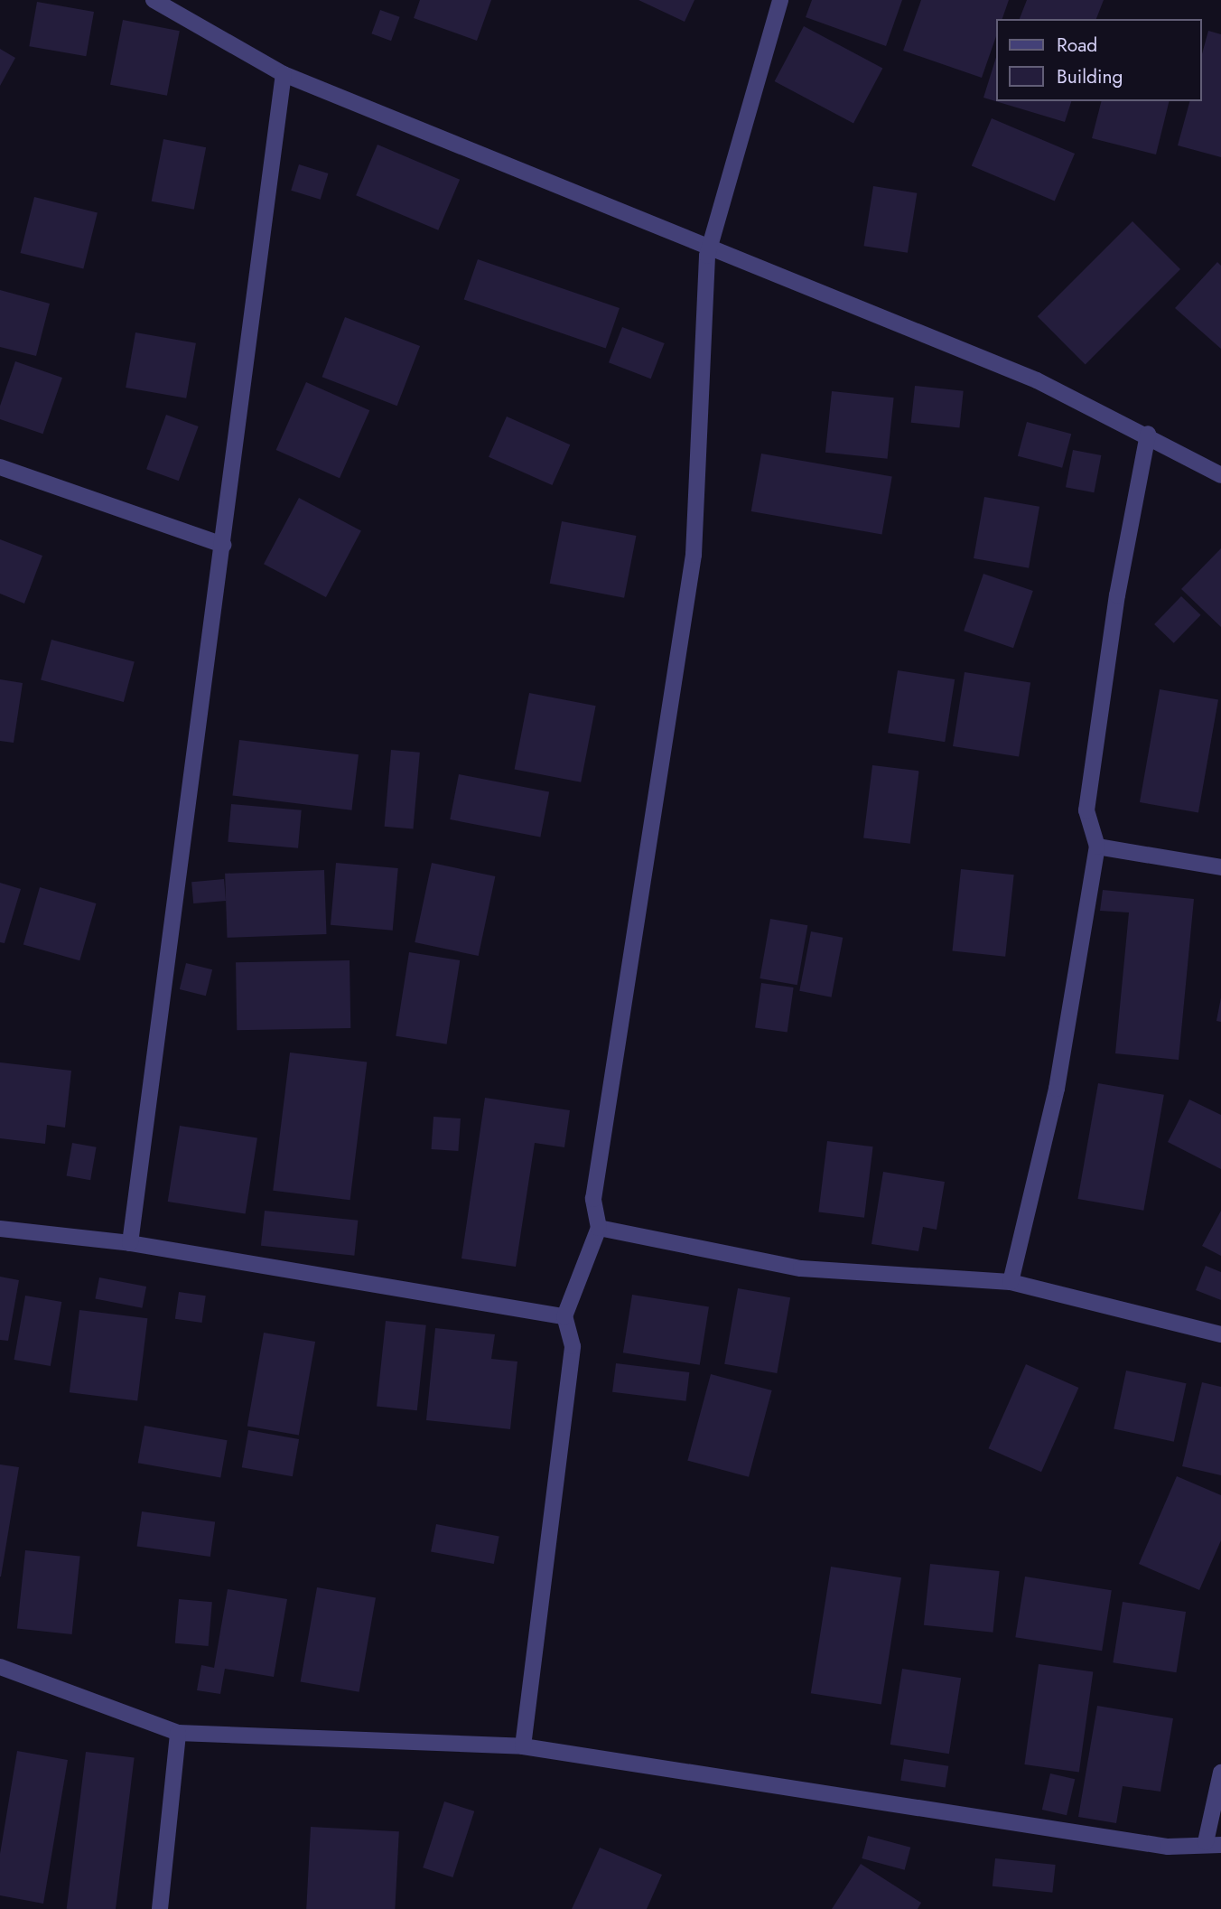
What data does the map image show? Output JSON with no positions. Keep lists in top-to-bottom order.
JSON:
{
  "legend": ["Road", "Building"]
}
